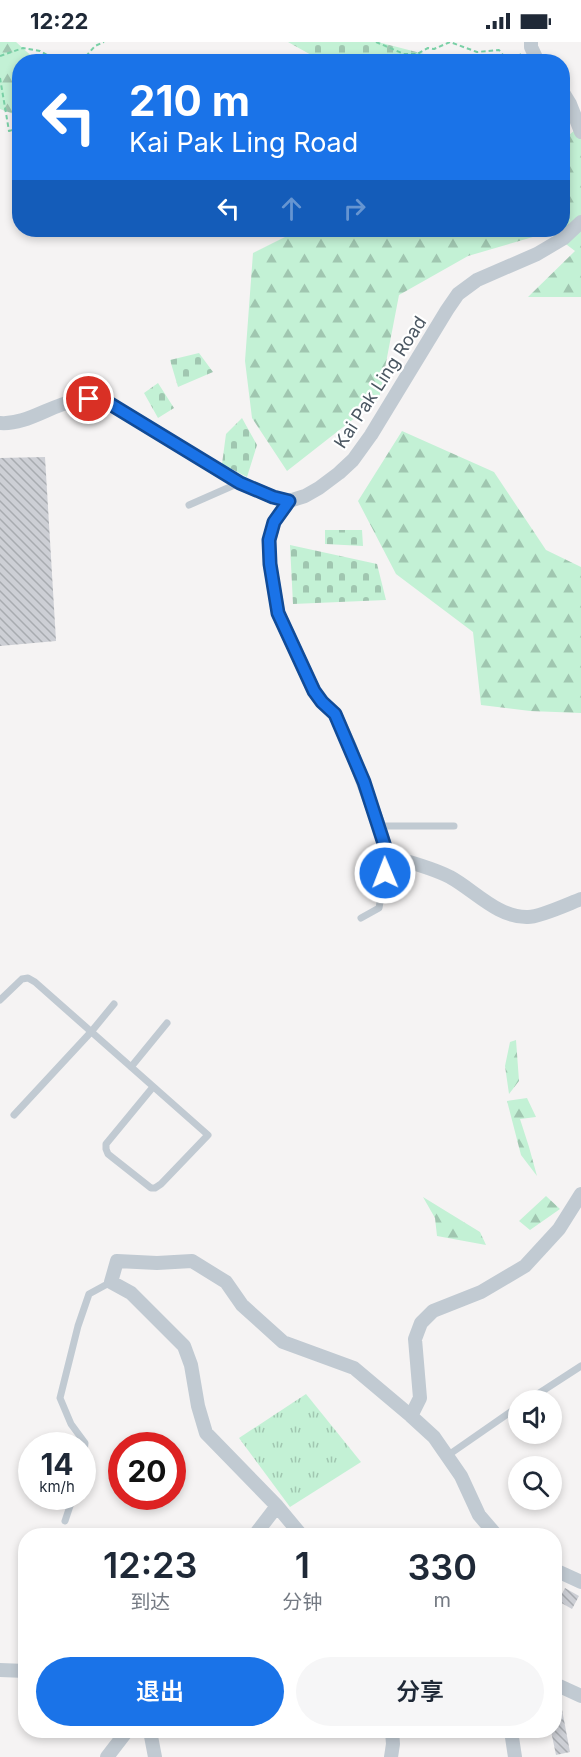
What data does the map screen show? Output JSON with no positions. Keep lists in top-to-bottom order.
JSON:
{
  "streets": {
    "street": ["Kai Pak Ling Road"]
  },
  "page": {
    "status": "12:22",
    "turn": ["210 m", "Kai Pak Ling Road"],
    "speed": "14 km/h",
    "limit": "20",
    "eta": [
      "12:23",
      "到达",
      "1",
      "分钟",
      "330",
      "m"
    ],
    "buttons": ["退出", "分享"]
  }
}
